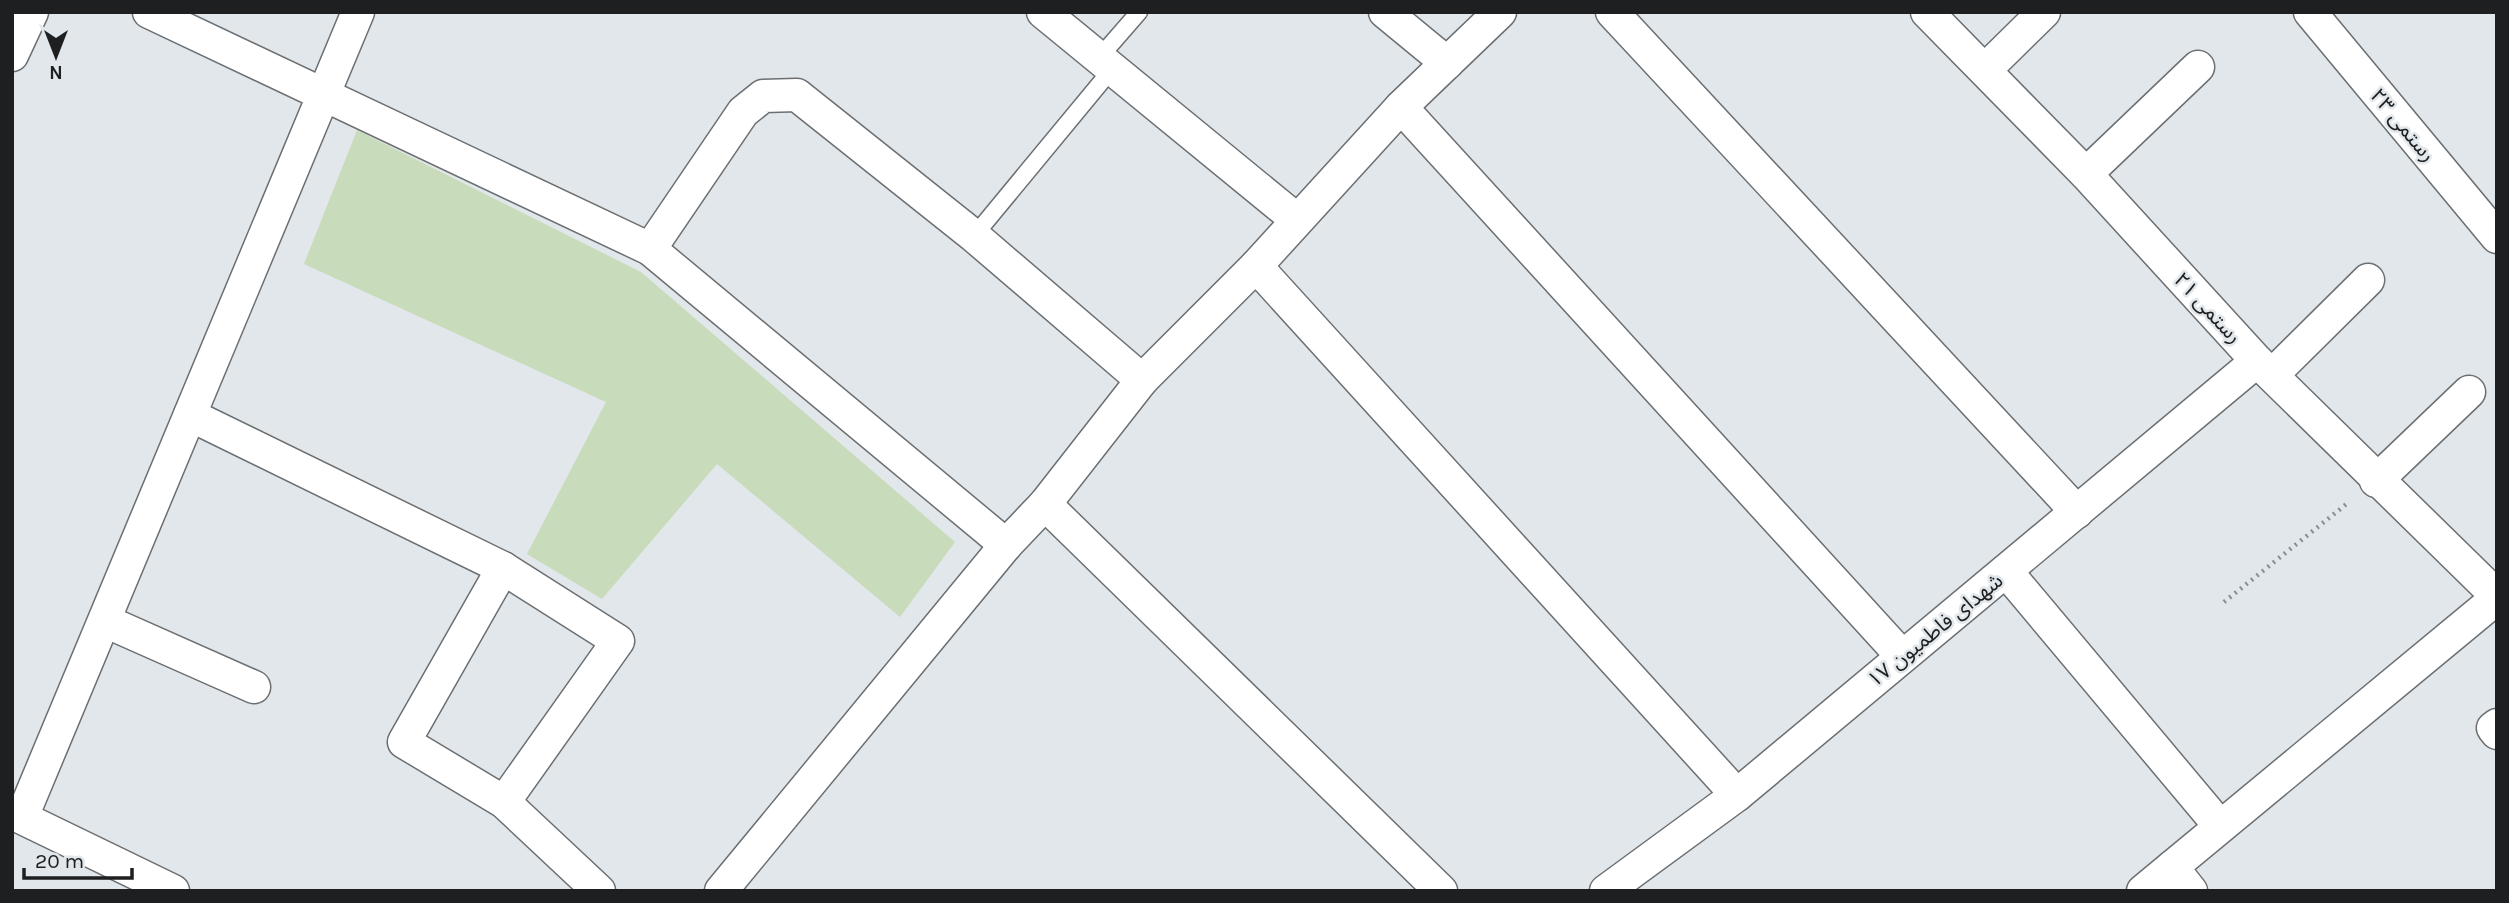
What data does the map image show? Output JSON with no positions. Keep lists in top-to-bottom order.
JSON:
{
  "streets": {
    "street": ["رستمی ۲۳", "رستمی ۲۱", "شهدای فاطمیون ۱۷"]
  },
  "crossings": [
    ["رستمی ۲۱", "شهدای فاطمیون ۱۷"]
  ],
  "scale_bar": "20 m",
  "north": "bottom"
}
